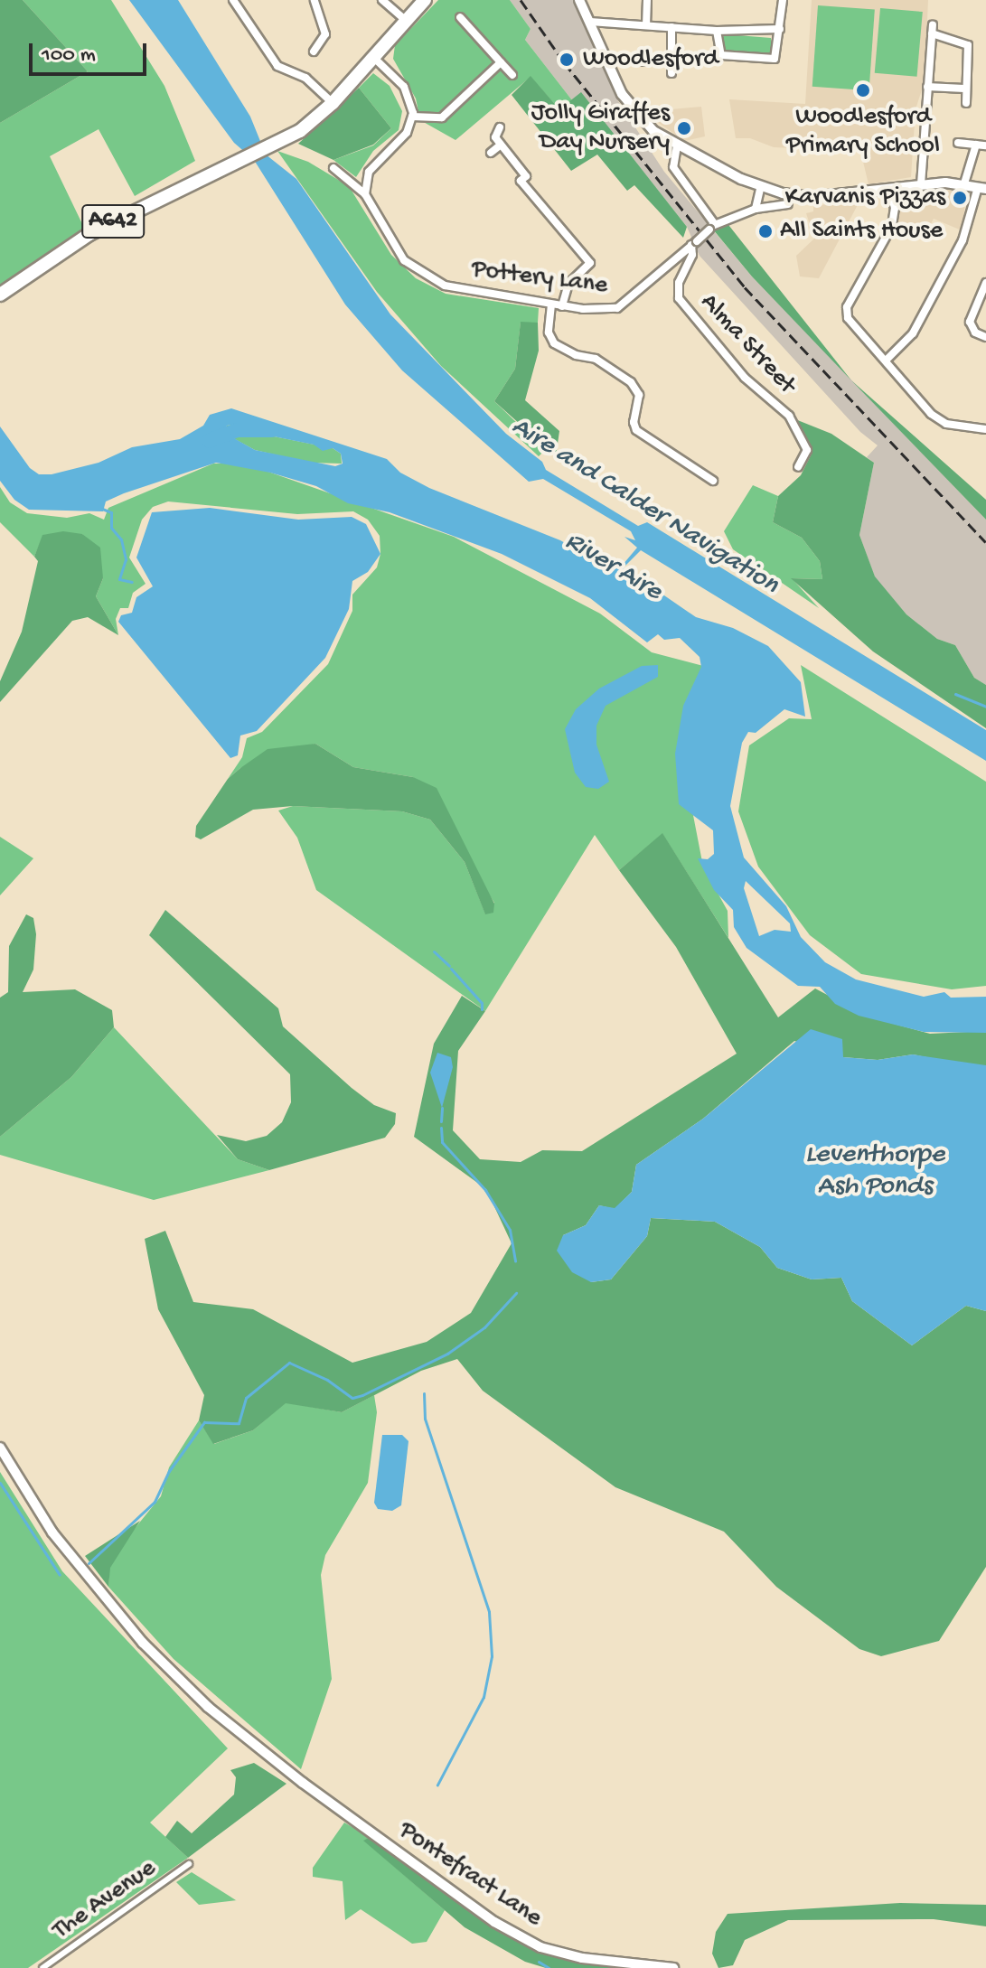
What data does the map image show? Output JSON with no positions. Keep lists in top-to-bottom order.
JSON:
{
  "streets": {
    "main road": ["A642"],
    "street": [
      "Pottery Lane",
      "Alma Street",
      "Pontefract Lane",
      "The Avenue"
    ]
  },
  "crossings": [
    ["Pottery Lane", "Alma Street"]
  ],
  "water": ["Aire and Calder Navigation", "River Aire", "Leventhorpe Ash Ponds"],
  "places": [
    "Woodlesford",
    "Woodlesford Primary School",
    "Jolly Giraffes Day Nursery",
    "Karvanis Pizzas",
    "All Saints House"
  ],
  "scale_bar": "100 m"
}
